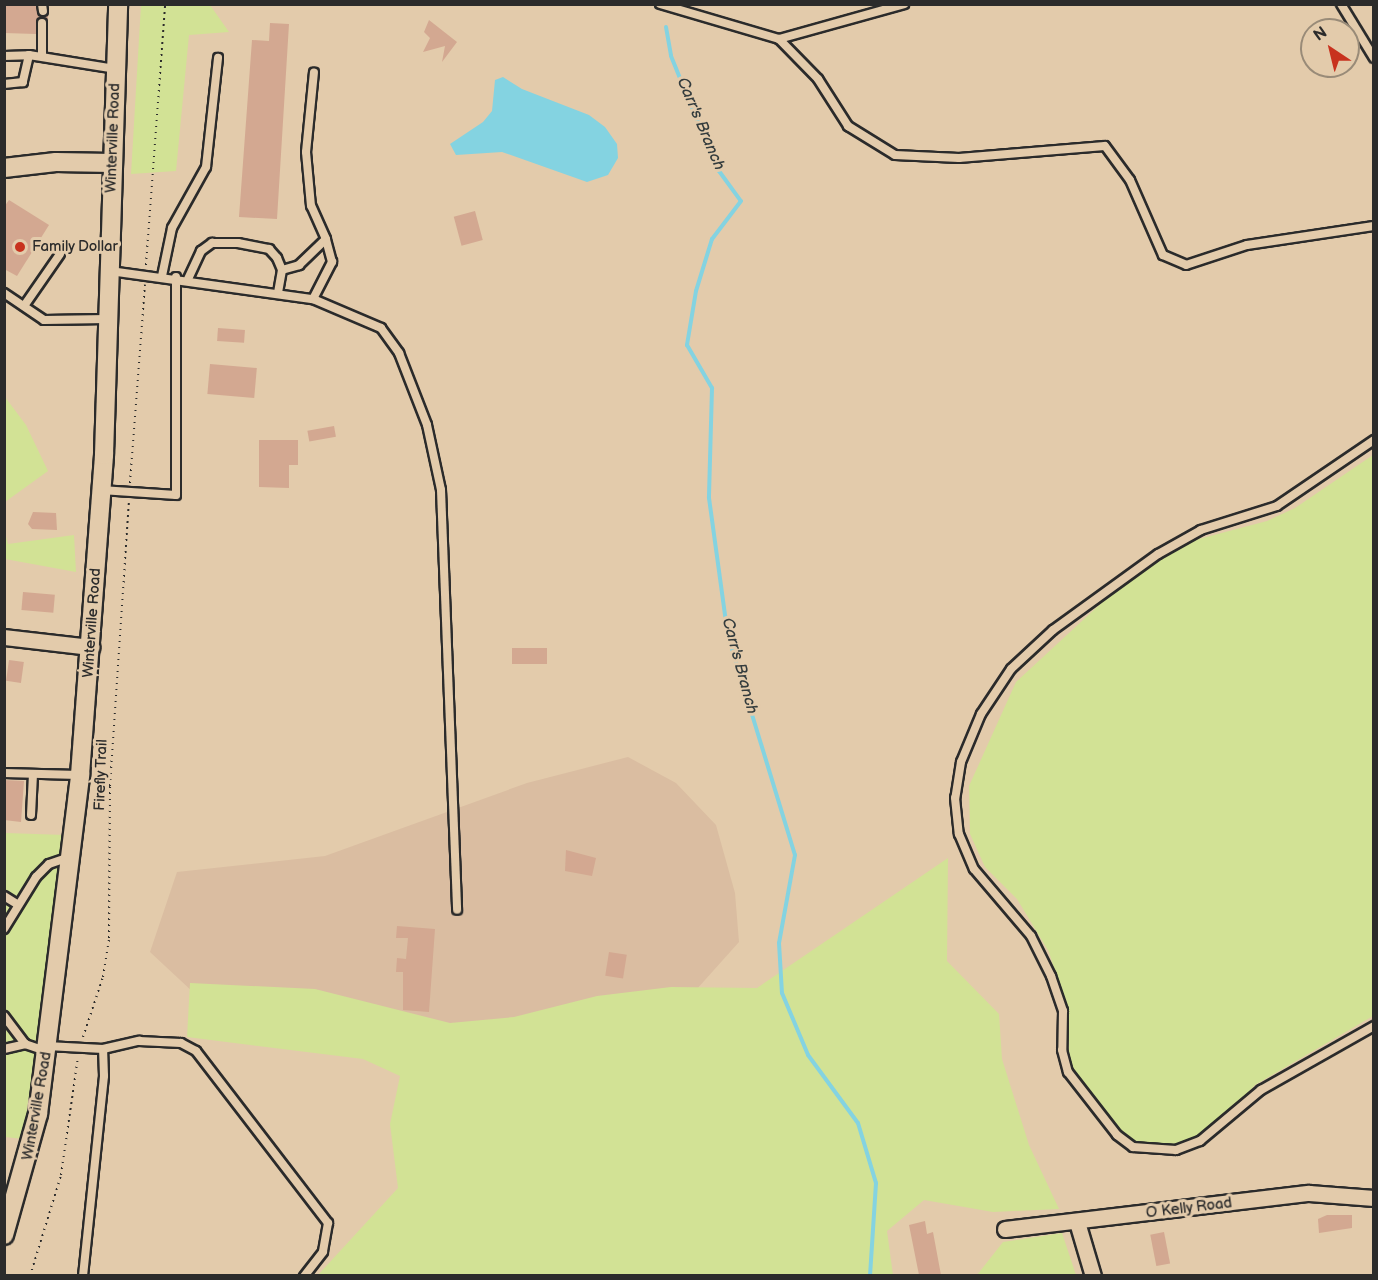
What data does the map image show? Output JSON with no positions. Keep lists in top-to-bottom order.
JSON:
{
  "streets": {
    "street": ["Winterville Road", "O Kelly Road"],
    "path": ["Firefly Trail"]
  },
  "water": ["Carr's Branch"],
  "places": ["Family Dollar"],
  "north": "top left"
}
